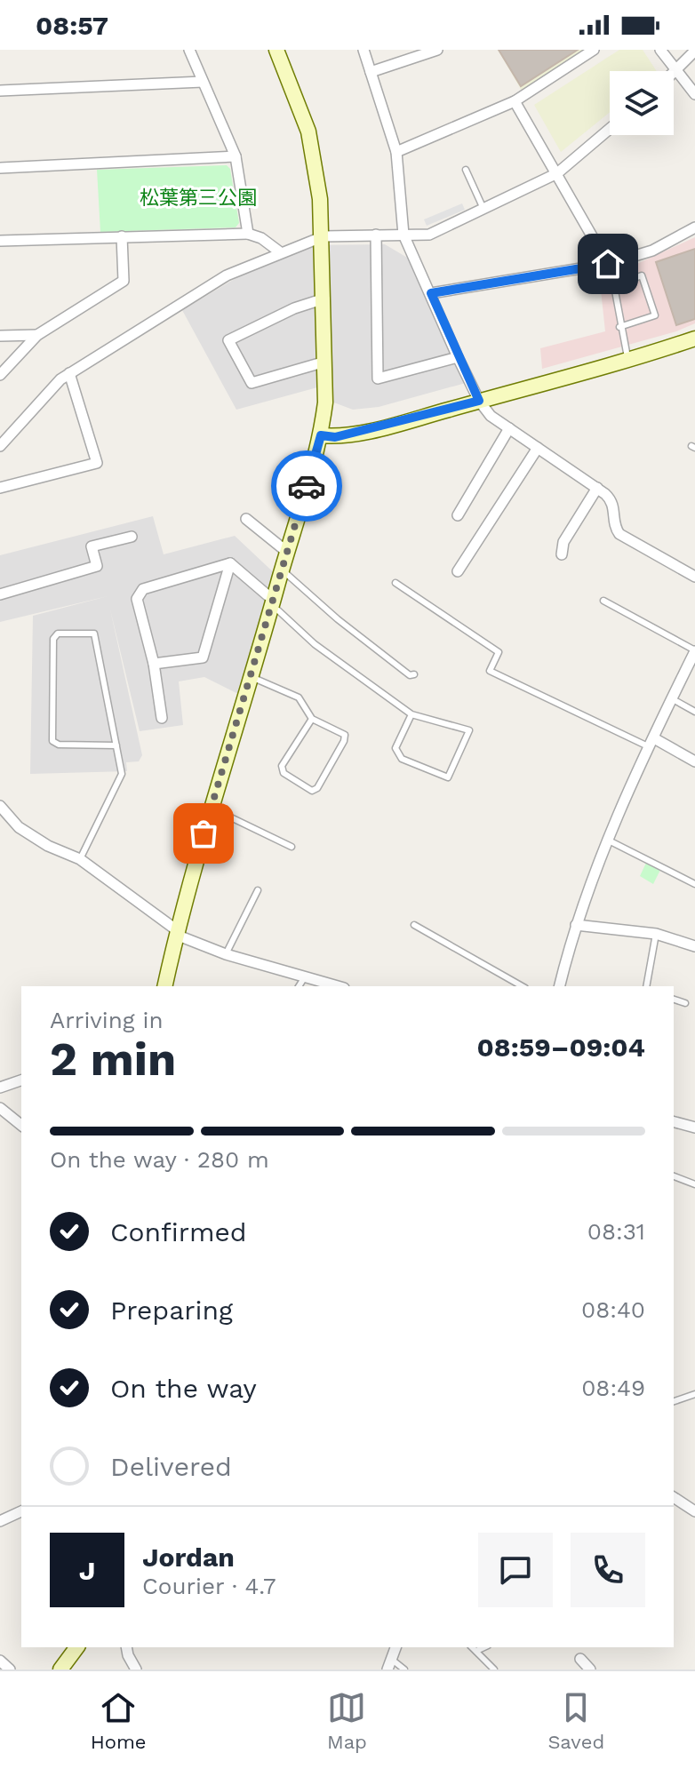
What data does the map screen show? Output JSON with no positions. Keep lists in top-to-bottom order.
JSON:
{
  "parks": ["松葉第三公園"],
  "page": {
    "status": "08:57",
    "heading": ["2 min", "Arriving in", "08:59–09:04"],
    "panel": ["Jordan", "Courier · 4.7"],
    "bar": "On the way · 280 m",
    "list": [
      ["Confirmed", "08:31"],
      ["Preparing", "08:40"],
      ["On the way", "08:49"],
      "Delivered"
    ],
    "round": "J",
    "tabs": ["Home", "Map", "Saved"]
  }
}
